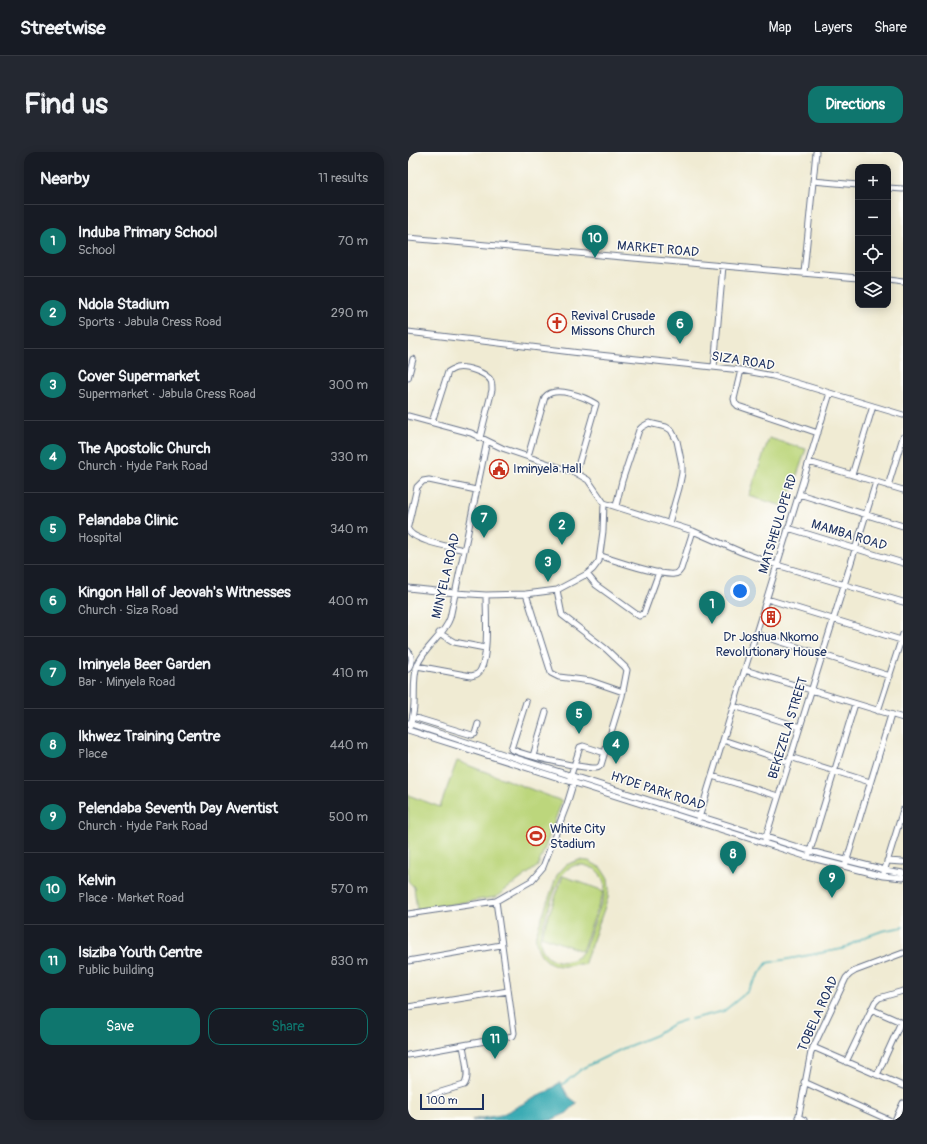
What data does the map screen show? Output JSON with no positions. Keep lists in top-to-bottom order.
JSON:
{
  "streets": {
    "street": [
      "MARKET ROAD",
      "SIZA ROAD",
      "MATSHEULOPE RD",
      "MAMBA ROAD",
      "MINYELA ROAD",
      "BEKEZELA STREET",
      "HYDE PARK ROAD",
      "TOBELA ROAD"
    ]
  },
  "crossings": [
    ["SIZA ROAD", "MATSHEULOPE RD"],
    ["MATSHEULOPE RD", "MAMBA ROAD"],
    ["MATSHEULOPE RD", "HYDE PARK ROAD"],
    ["MAMBA ROAD", "BEKEZELA STREET"],
    ["MINYELA ROAD", "HYDE PARK ROAD"],
    ["BEKEZELA STREET", "HYDE PARK ROAD"]
  ],
  "places": {
    "church": ["Revival Crusade Missons Church"],
    "public building": ["Iminyela Hall"],
    "building": ["Dr Joshua Nkomo Revolutionary House"],
    "sports": ["White City Stadium"]
  },
  "scale_bar": "100 m",
  "page": {
    "header": "Streetwise",
    "nav": ["Map", "Layers", "Share"],
    "buttons": [
      "Directions",
      ["Save", "Share"]
    ],
    "title": "Find us",
    "heading": ["Nearby", "11 results"],
    "map_buttons": ["+", "−"],
    "list": [
      {
        "mark": "1",
        "name": "Induba Primary School",
        "note": "School",
        "value": "70 m"
      },
      {
        "mark": "2",
        "name": "Ndola Stadium",
        "note": "Sports · Jabula Cress Road",
        "value": "290 m"
      },
      {
        "mark": "3",
        "name": "Cover Supermarket",
        "note": "Supermarket · Jabula Cress Road",
        "value": "300 m"
      },
      {
        "mark": "4",
        "name": "The Apostolic Church",
        "note": "Church · Hyde Park Road",
        "value": "330 m"
      },
      {
        "mark": "5",
        "name": "Pelandaba Clinic",
        "note": "Hospital",
        "value": "340 m"
      },
      {
        "mark": "6",
        "name": "Kingon Hall of Jeovah's Witnesses",
        "note": "Church · Siza Road",
        "value": "400 m"
      },
      {
        "mark": "7",
        "name": "Iminyela Beer Garden",
        "note": "Bar · Minyela Road",
        "value": "410 m"
      },
      {
        "mark": "8",
        "name": "Ikhwez Training Centre",
        "note": "Place",
        "value": "440 m"
      },
      {
        "mark": "9",
        "name": "Pelendaba Seventh Day Aventist",
        "note": "Church · Hyde Park Road",
        "value": "500 m"
      },
      {
        "mark": "10",
        "name": "Kelvin",
        "note": "Place · Market Road",
        "value": "570 m"
      },
      {
        "mark": "11",
        "name": "Isiziba Youth Centre",
        "note": "Public building",
        "value": "830 m"
      }
    ],
    "pins": [
      "10",
      "6",
      "7",
      "2",
      "3",
      "1",
      "5",
      "4",
      "8",
      "9",
      "11"
    ],
    "scale": "100 m"
  }
}
